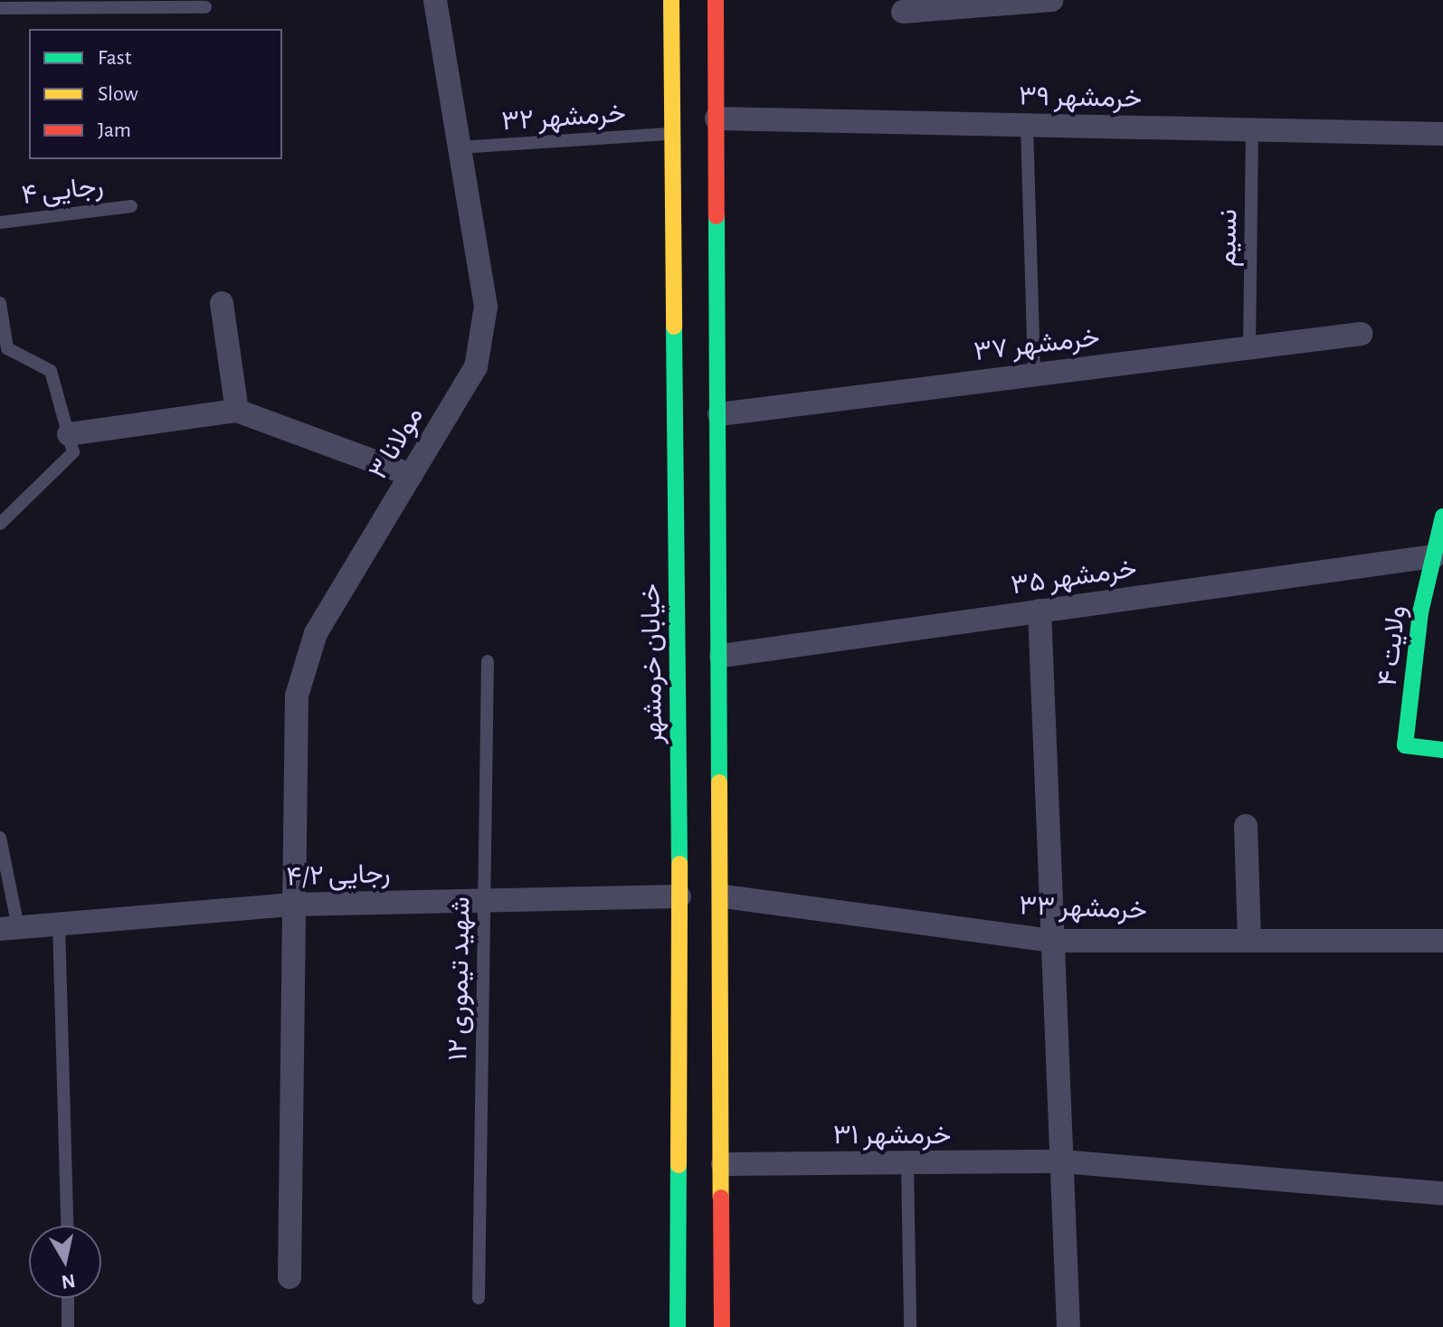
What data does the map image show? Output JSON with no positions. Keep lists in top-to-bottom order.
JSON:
{
  "streets": {
    "main road": ["ولایت ۴", "خیابان خرمشهر"],
    "street": [
      "خرمشهر ۳۹",
      "خرمشهر ۳۷",
      "مولانا ۳",
      "خرمشهر ۳۵",
      "رجایی ۴/۲",
      "خرمشهر ۳۳",
      "خرمشهر ۳۱"
    ],
    "lane": [
      "خرمشهر ۳۲",
      "رجایی ۴",
      "نسیم",
      "شهید تیموری ۱۲"
    ]
  },
  "crossings": [
    ["خرمشهر ۳۹", "نسیم"],
    ["خرمشهر ۳۲", "مولانا ۳"],
    ["خرمشهر ۳۲", "خیابان خرمشهر"],
    ["نسیم", "خرمشهر ۳۷"],
    ["مولانا ۳", "رجایی ۴/۲"],
    ["خرمشهر ۳۵", "ولایت ۴"],
    ["خیابان خرمشهر", "رجایی ۴/۲"],
    ["رجایی ۴/۲", "شهید تیموری ۱۲"]
  ],
  "legend": ["Fast", "Slow", "Jam"],
  "north": "bottom"
}
